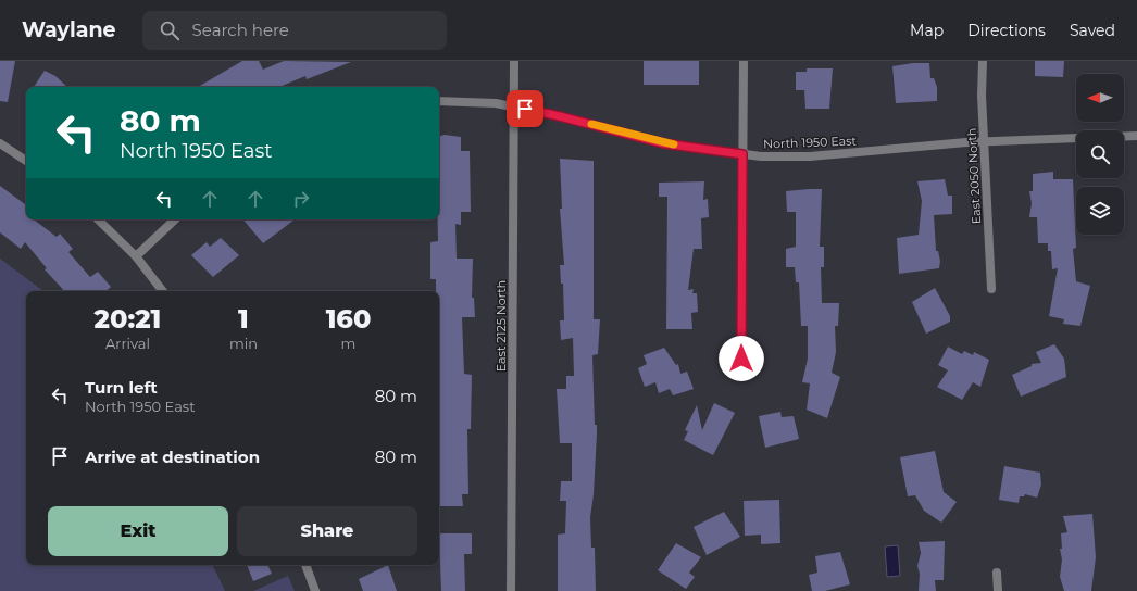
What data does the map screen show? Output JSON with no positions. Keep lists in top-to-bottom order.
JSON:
{
  "streets": {
    "street": ["North 1950 East", "East 2050 North", "East 2125 North"]
  },
  "crossings": [
    ["North 1950 East", "East 2050 North"],
    ["North 1950 East", "East 2125 North"]
  ],
  "north": "left",
  "page": {
    "header": "Waylane",
    "search": "Search here",
    "nav": ["Map", "Directions", "Saved"],
    "turn": ["80 m", "North 1950 East"],
    "eta": [
      "20:21",
      "Arrival",
      "1",
      "min",
      "160",
      "m"
    ],
    "list": [
      {
        "name": "Turn left",
        "note": "North 1950 East",
        "value": "80 m"
      },
      {
        "name": "Arrive at destination",
        "value": "80 m"
      }
    ],
    "buttons": ["Exit", "Share"]
  }
}
